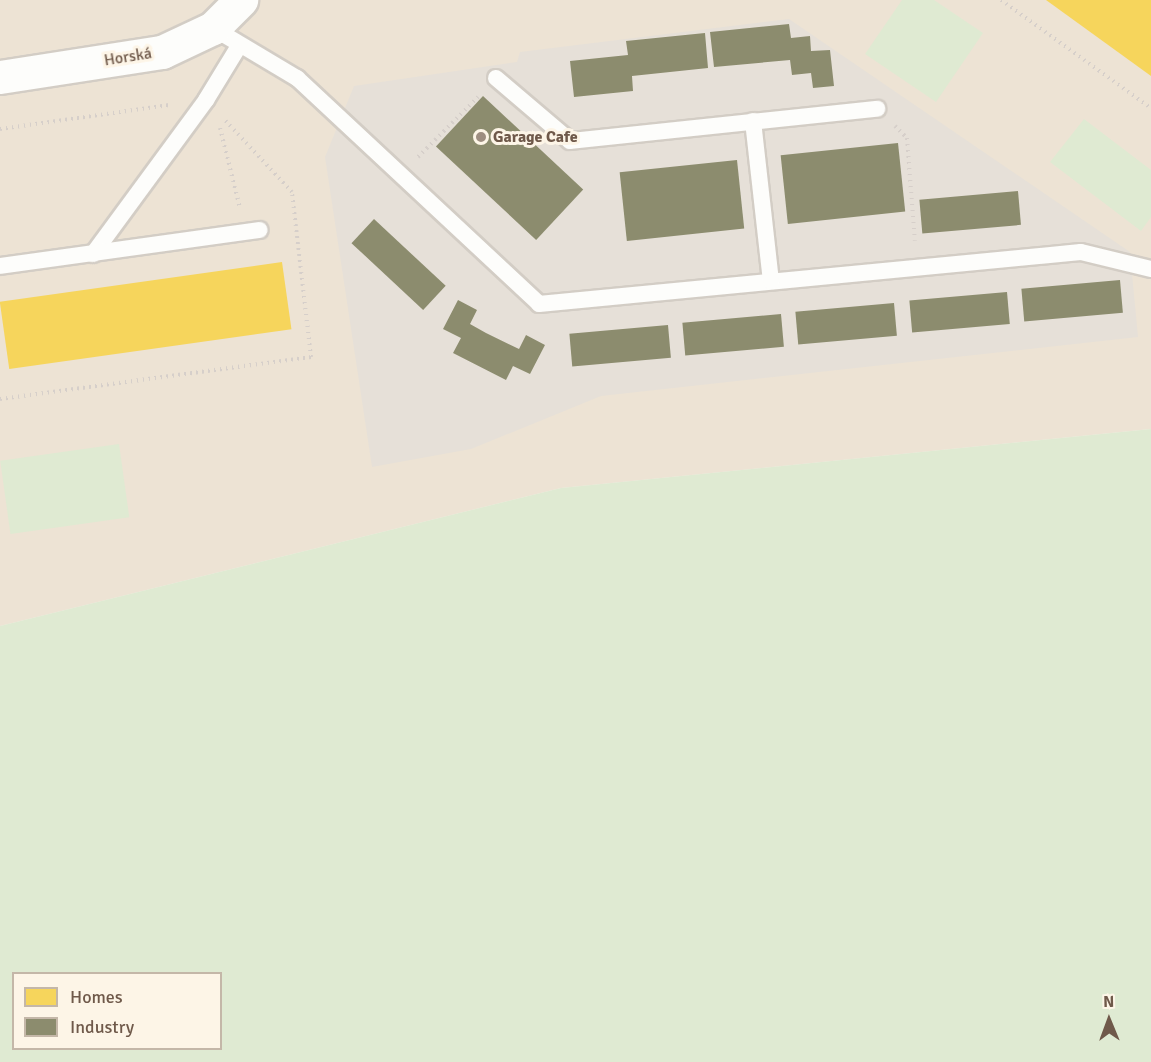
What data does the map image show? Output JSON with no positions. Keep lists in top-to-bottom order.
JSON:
{
  "streets": {
    "street": ["Horská"]
  },
  "places": ["Garage Cafe"],
  "legend": ["Homes", "Industry"],
  "north": "top"
}
